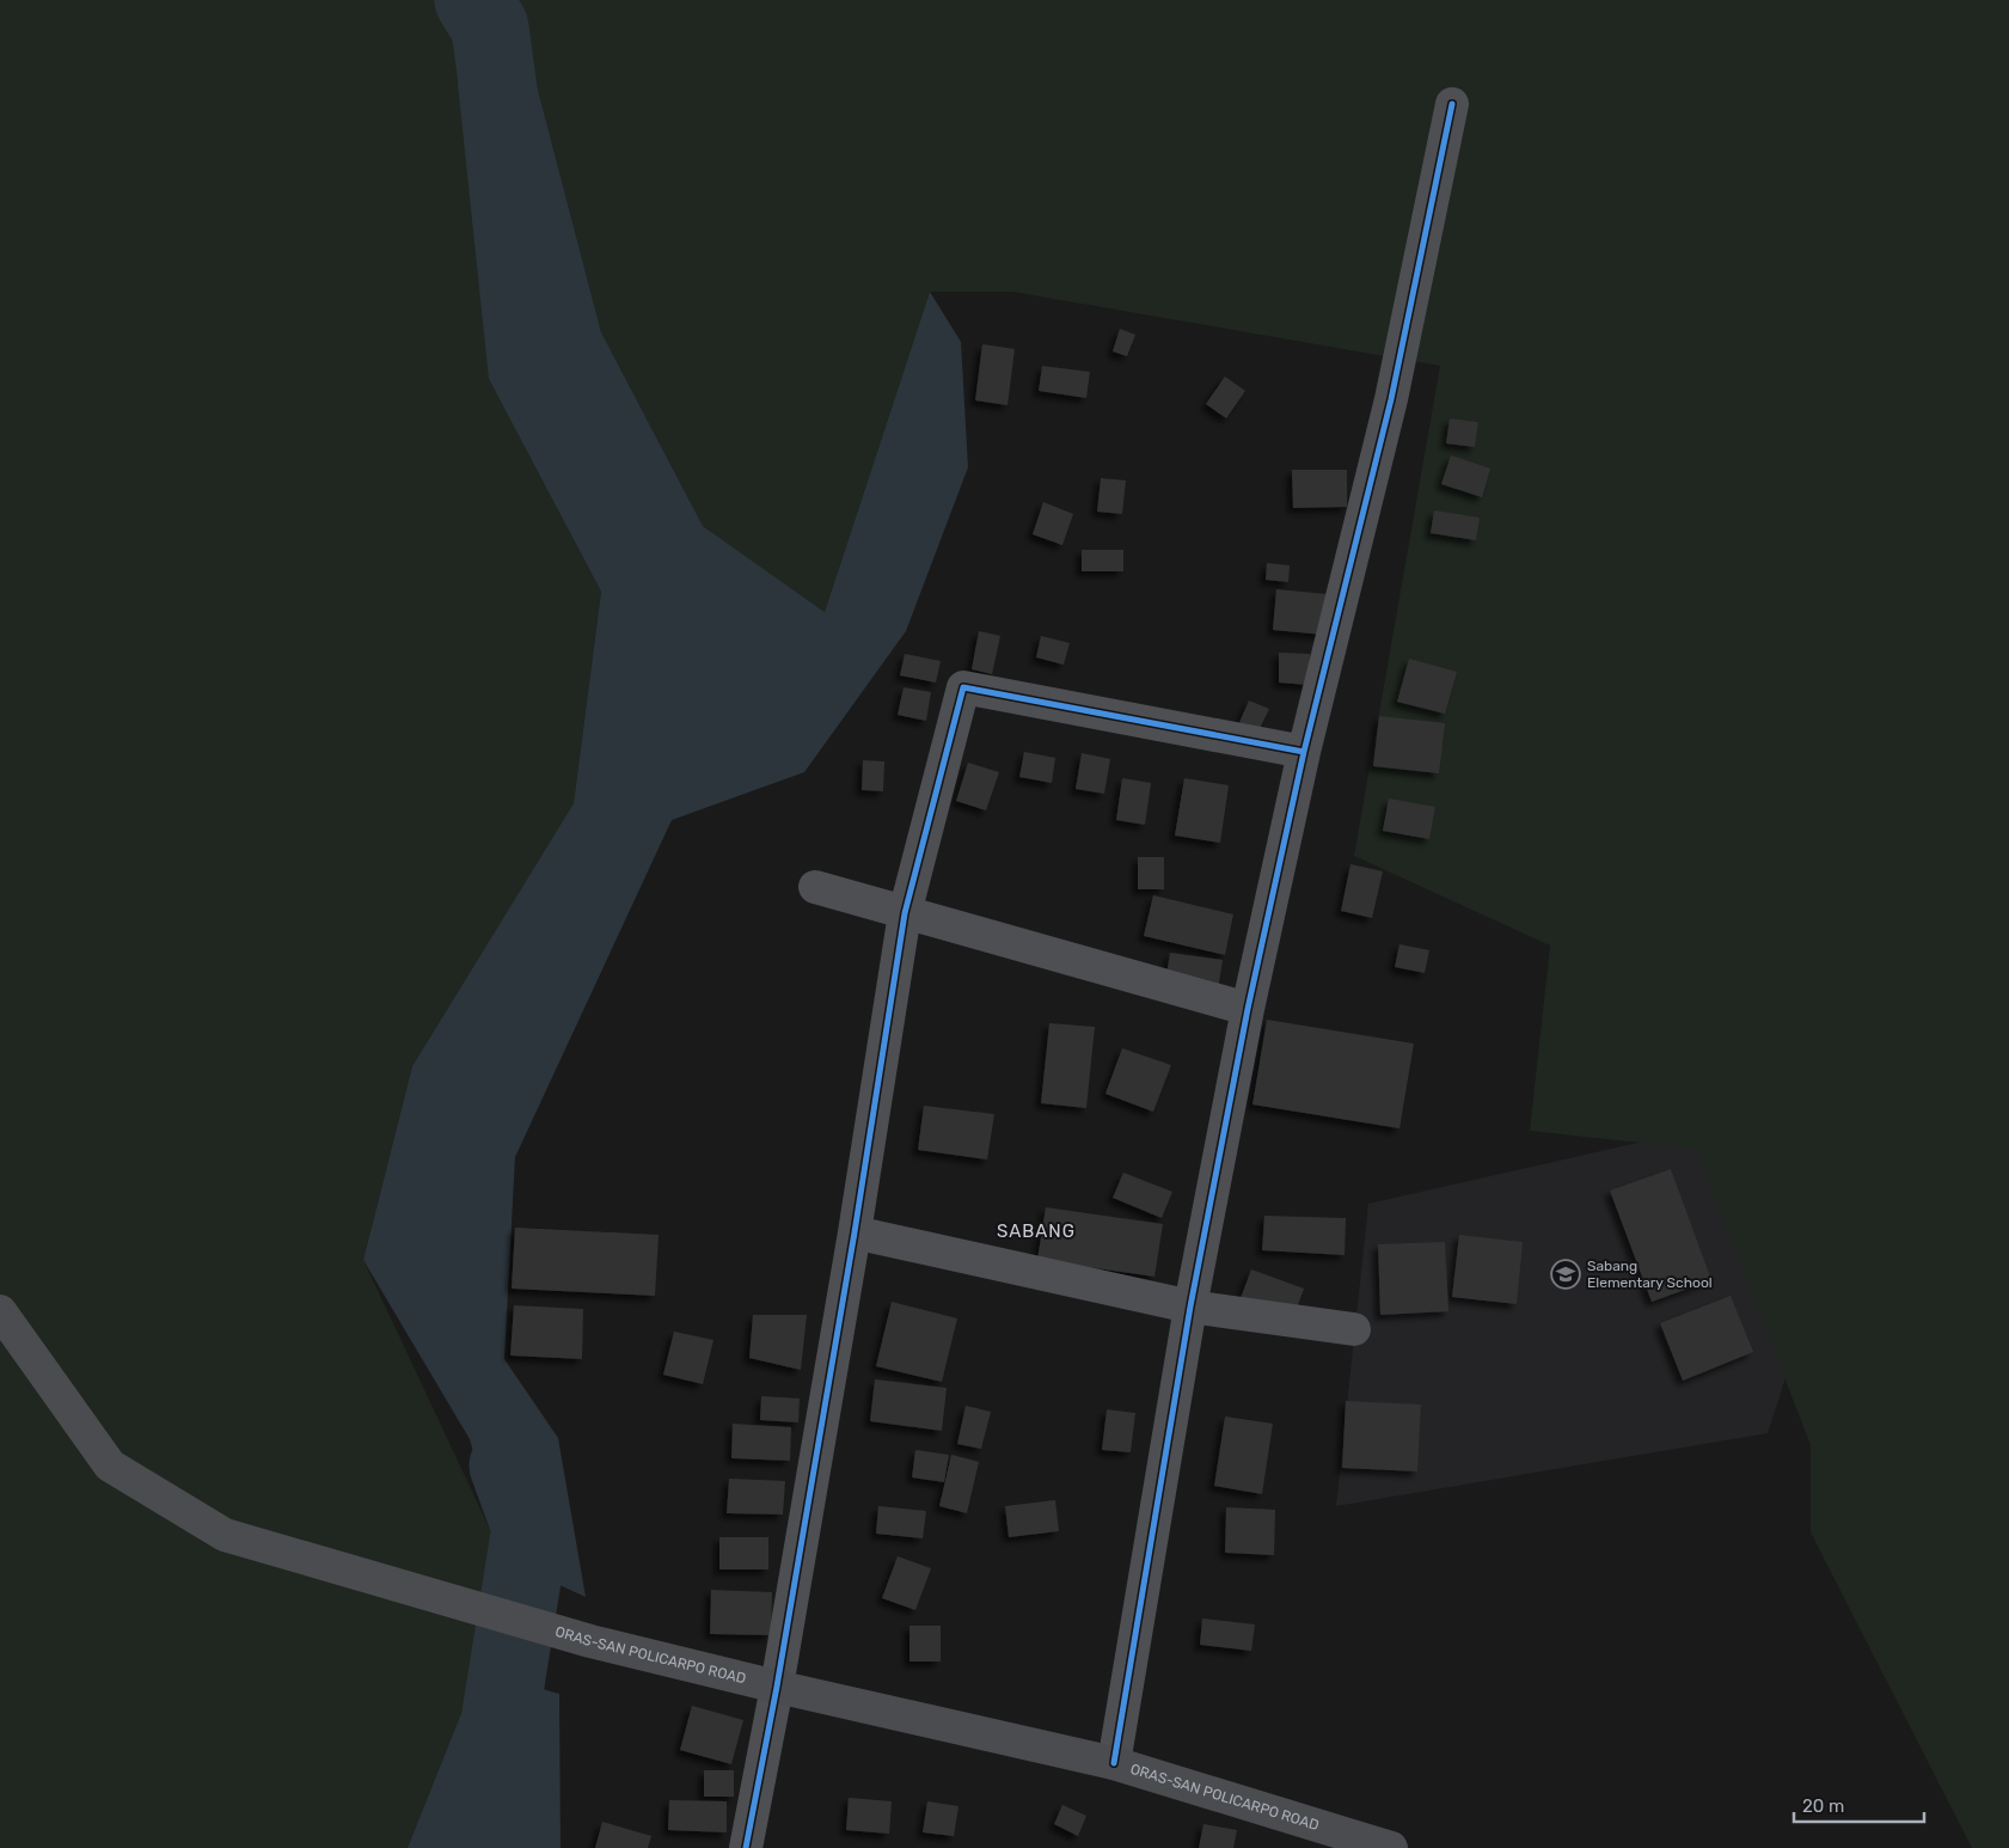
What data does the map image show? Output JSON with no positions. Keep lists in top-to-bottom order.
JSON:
{
  "streets": {
    "main road": ["ORAS-SAN POLICARPO ROAD"]
  },
  "districts": ["SABANG"],
  "places": {
    "school or university": ["Sabang Elementary School"]
  },
  "scale_bar": "20 m"
}
